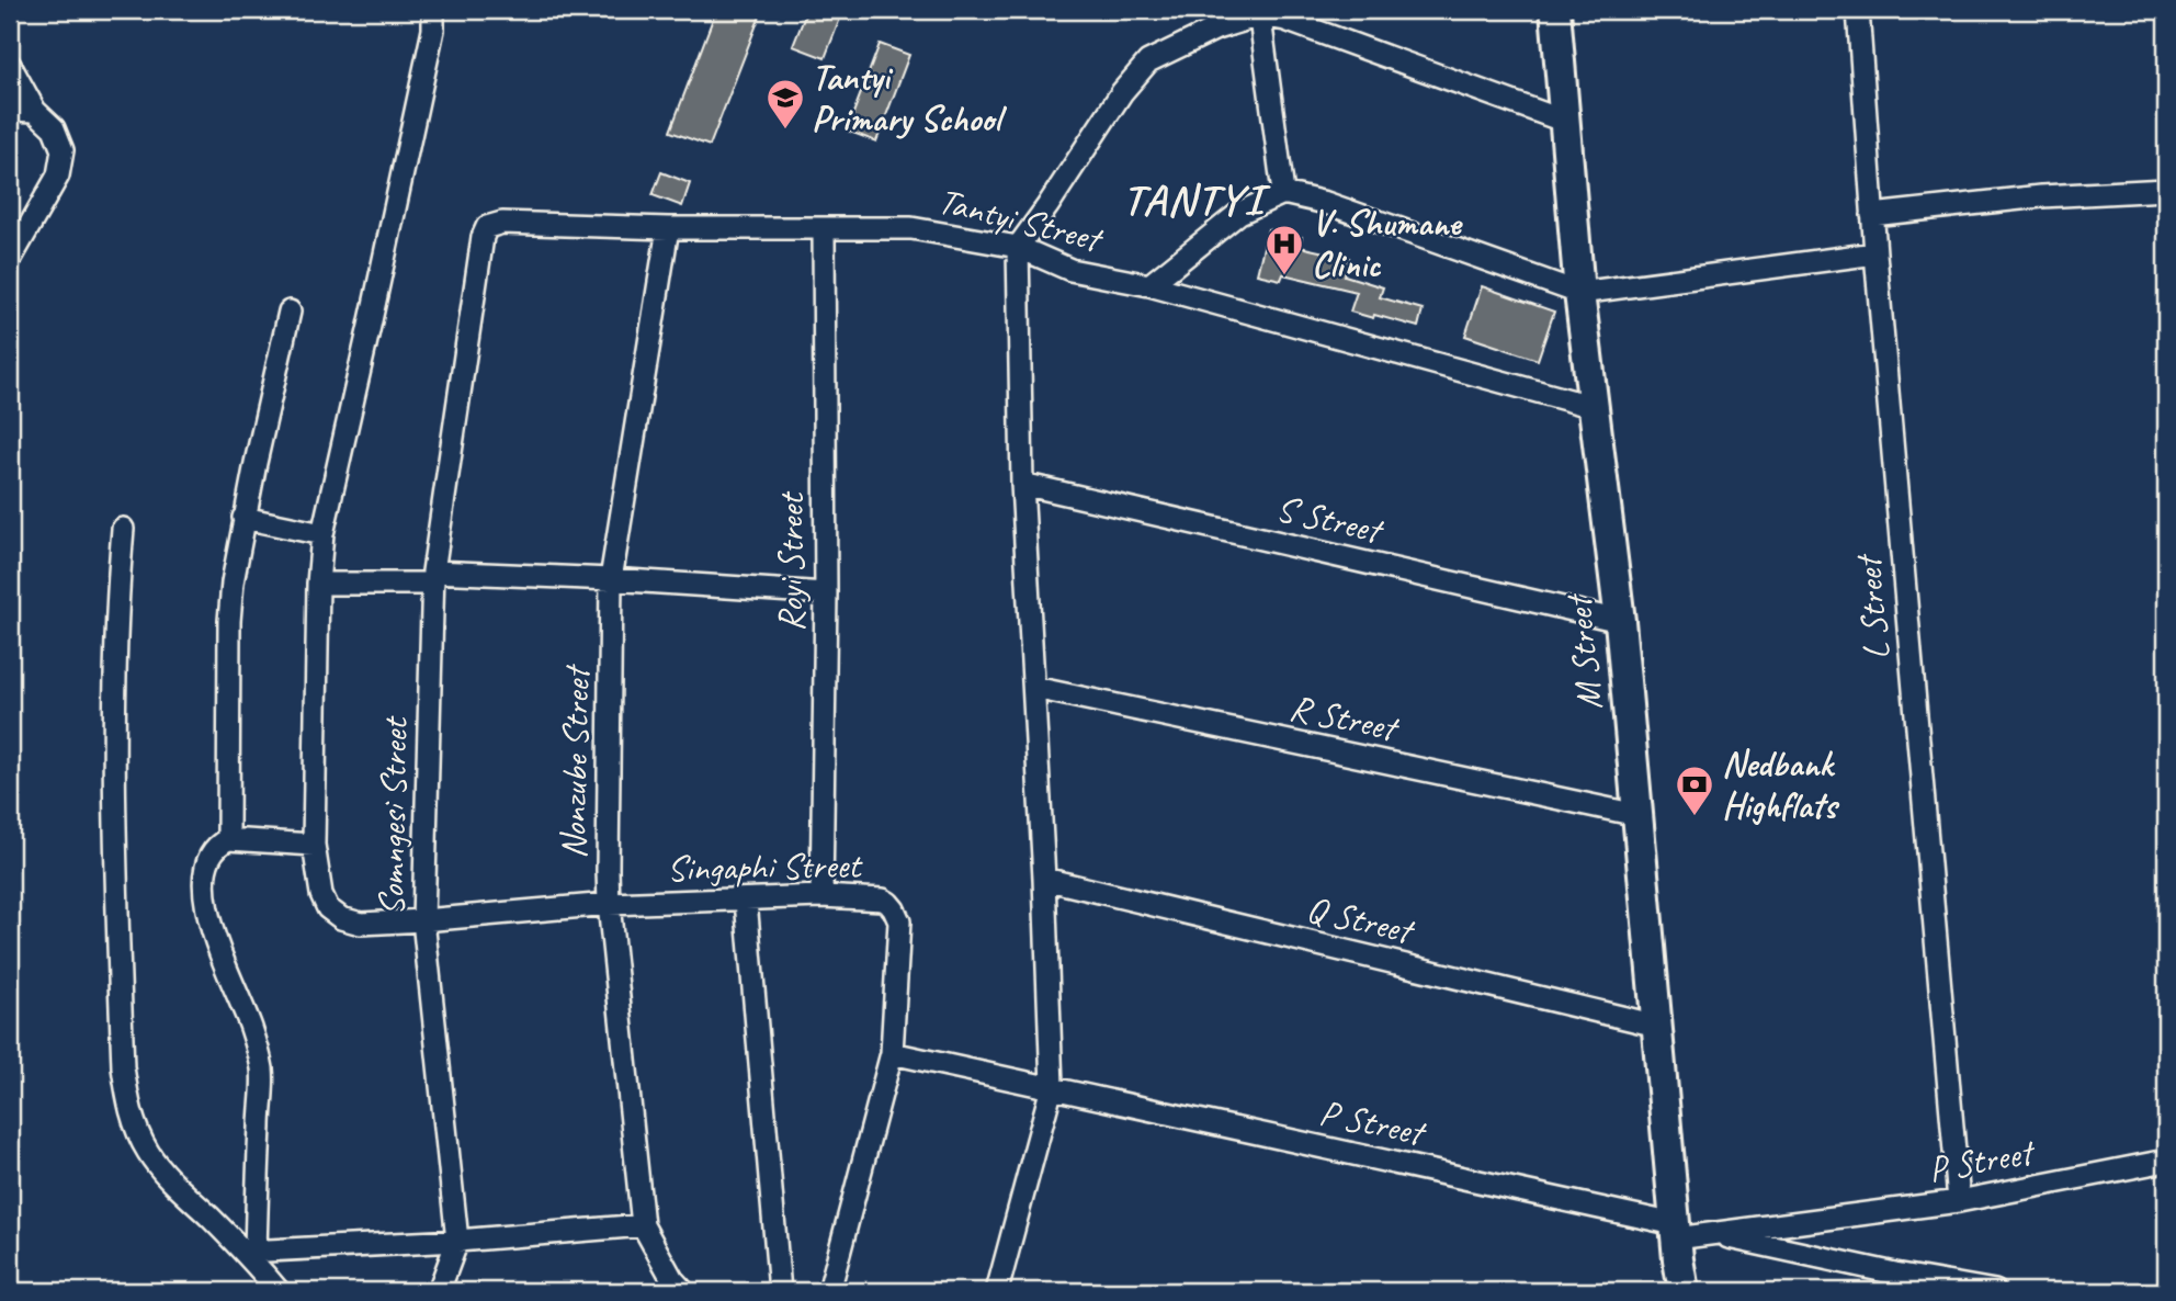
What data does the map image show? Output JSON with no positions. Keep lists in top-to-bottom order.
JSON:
{
  "streets": {
    "street": [
      "Tantyi Street",
      "S Street",
      "Royi Street",
      "L Street",
      "M Street",
      "R Street",
      "Nonzube Street",
      "Somngesi Street",
      "Singaphi Street",
      "Q Street",
      "P Street"
    ]
  },
  "crossings": [
    ["Tantyi Street", "Royi Street"],
    ["Tantyi Street", "M Street"],
    ["Tantyi Street", "Nonzube Street"],
    ["Tantyi Street", "Somngesi Street"],
    ["S Street", "M Street"],
    ["Royi Street", "Singaphi Street"],
    ["L Street", "P Street"],
    ["M Street", "R Street"],
    ["M Street", "Q Street"],
    ["M Street", "P Street"],
    ["Nonzube Street", "Singaphi Street"],
    ["Somngesi Street", "Singaphi Street"],
    ["Singaphi Street", "P Street"]
  ],
  "districts": ["TANTYI"],
  "places": {
    "school or university": ["Tantyi Primary School"],
    "hospital": ["V. Shumane Clinic"],
    "bank": ["Nedbank Highflats"]
  }
}
